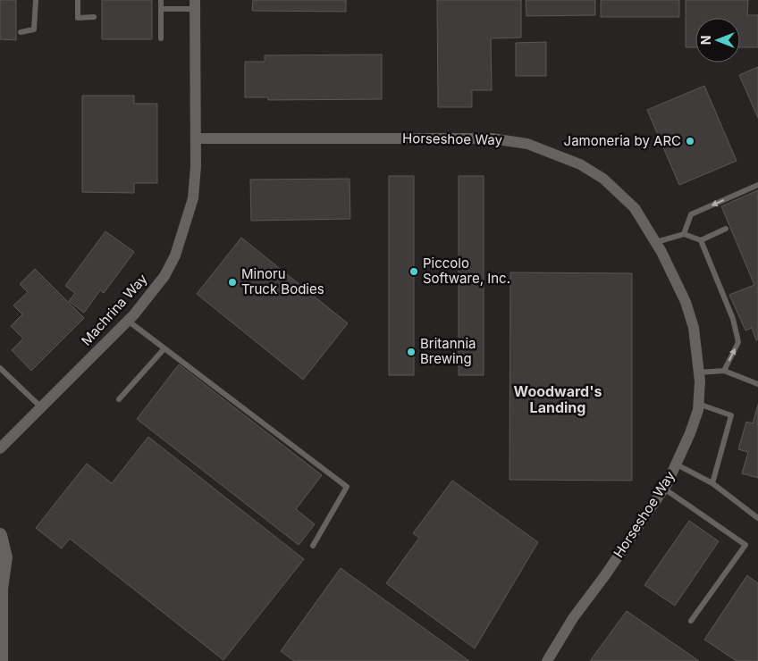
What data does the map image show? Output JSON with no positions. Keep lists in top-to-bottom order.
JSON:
{
  "streets": {
    "street": ["Horseshoe Way", "Machrina Way"]
  },
  "crossings": [
    ["Horseshoe Way", "Machrina Way"]
  ],
  "districts": ["Woodward's Landing"],
  "places": [
    "Jamoneria by ARC",
    "Piccolo Software, Inc.",
    "Minoru Truck Bodies",
    "Britannia Brewing"
  ],
  "north": "left"
}
